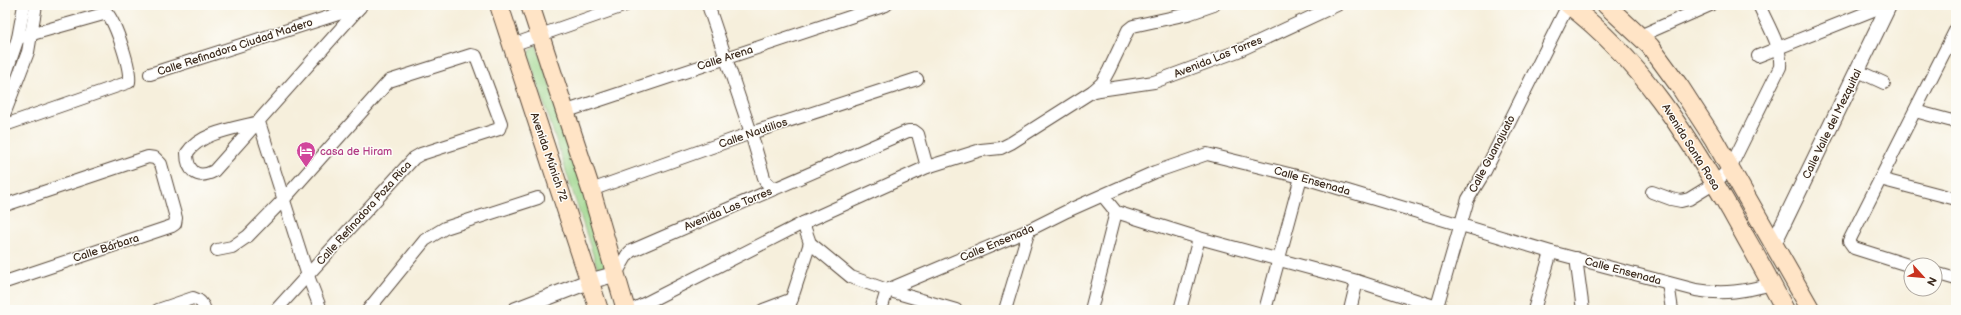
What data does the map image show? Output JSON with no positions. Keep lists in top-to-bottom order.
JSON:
{
  "streets": {
    "main road": ["Avenida Santa Rosa", "Avenida Múnich 72"],
    "street": [
      "Calle Refinadora Ciudad Madero",
      "Avenida Las Torres",
      "Calle Arena",
      "Calle Valle del Mezquital",
      "Calle Nautilios",
      "Calle Guanajuato",
      "Calle Ensenada",
      "Calle Refinadora Poza Rica",
      "Calle Bárbara"
    ]
  },
  "crossings": [
    ["Calle Valle del Mezquital", "Avenida Santa Rosa"],
    ["Avenida Santa Rosa", "Calle Guanajuato"],
    ["Avenida Santa Rosa", "Calle Ensenada"],
    ["Calle Guanajuato", "Calle Ensenada"]
  ],
  "places": {
    "hotel": ["casa de Hiram"]
  },
  "north": "bottom right"
}
